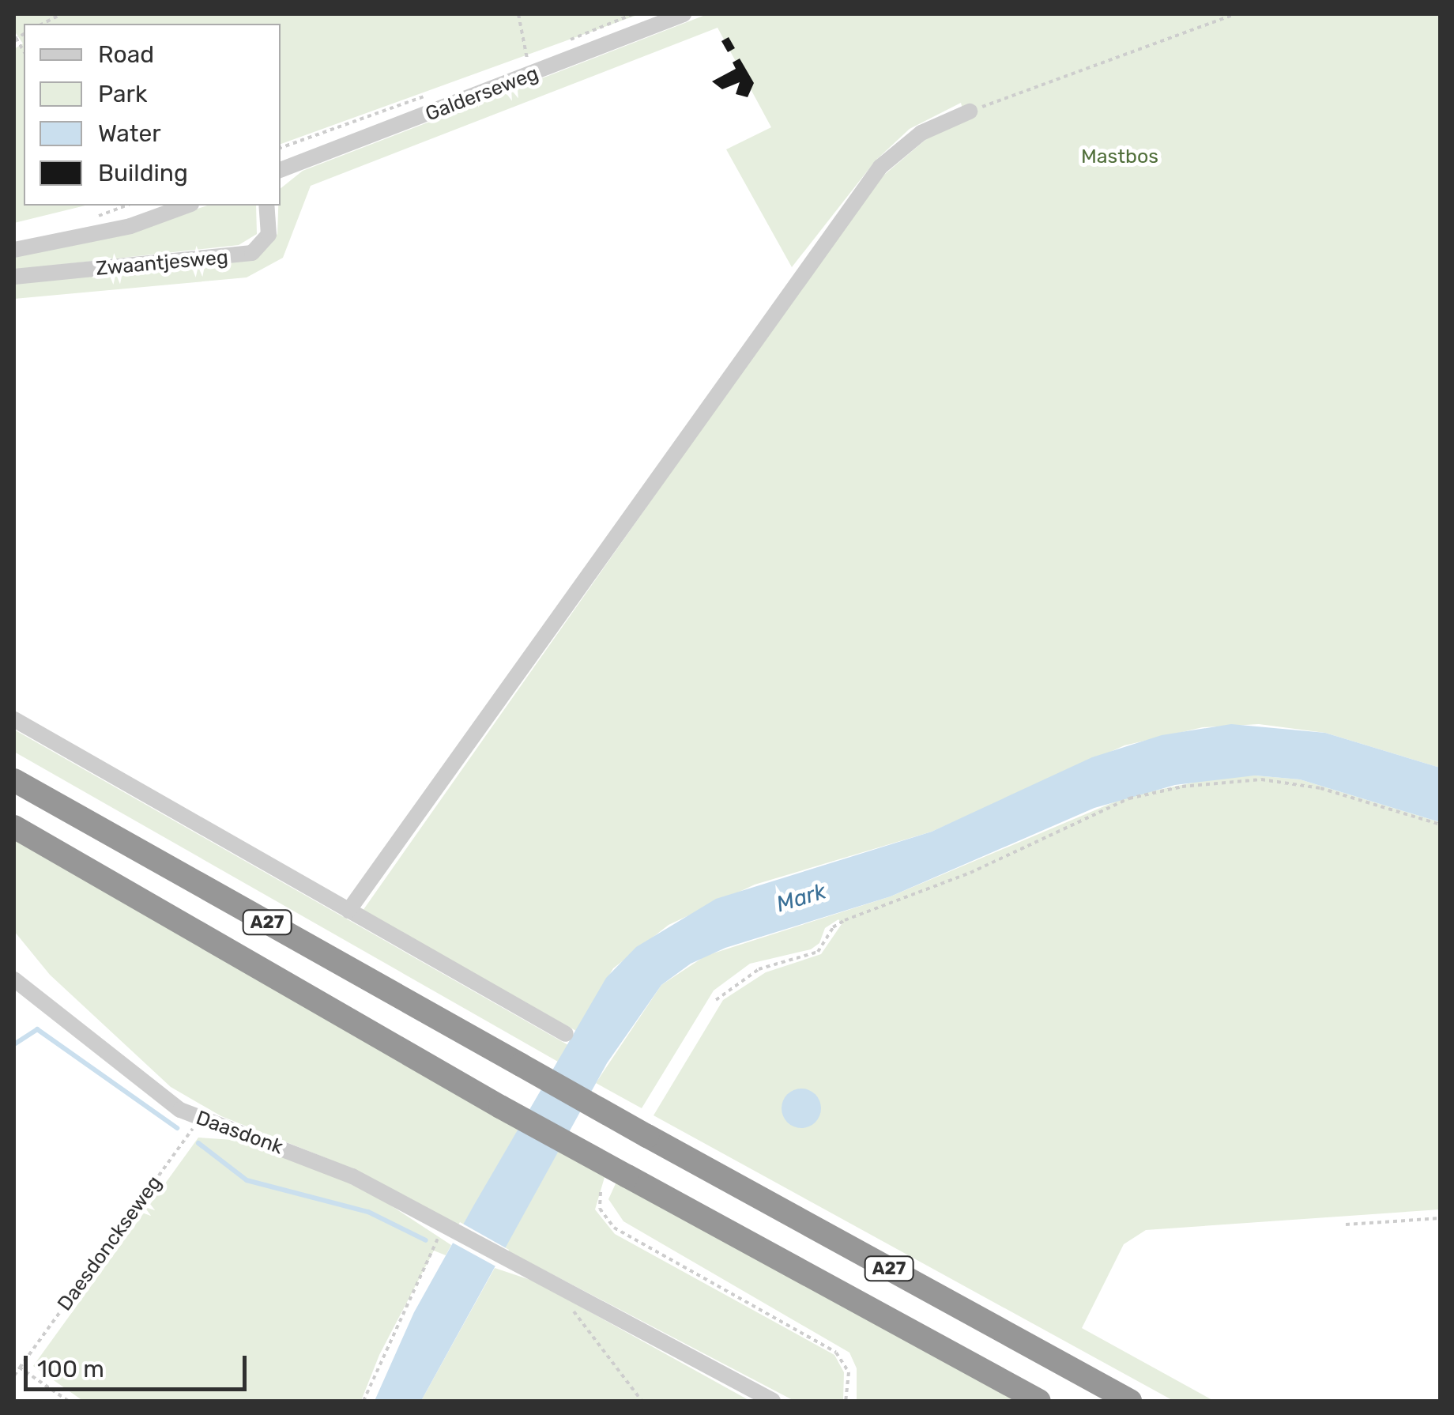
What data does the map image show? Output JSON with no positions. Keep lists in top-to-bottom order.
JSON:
{
  "streets": {
    "highway": ["A27"],
    "street": ["Galderseweg", "Zwaantjesweg", "Daasdonk"],
    "path": ["Daesdonckseweg"]
  },
  "crossings": [
    ["Daasdonk", "Daesdonckseweg"]
  ],
  "water": ["Mark"],
  "parks": ["Mastbos"],
  "legend": [
    "Road",
    "Park",
    "Water",
    "Building"
  ],
  "scale_bar": "100 m"
}
